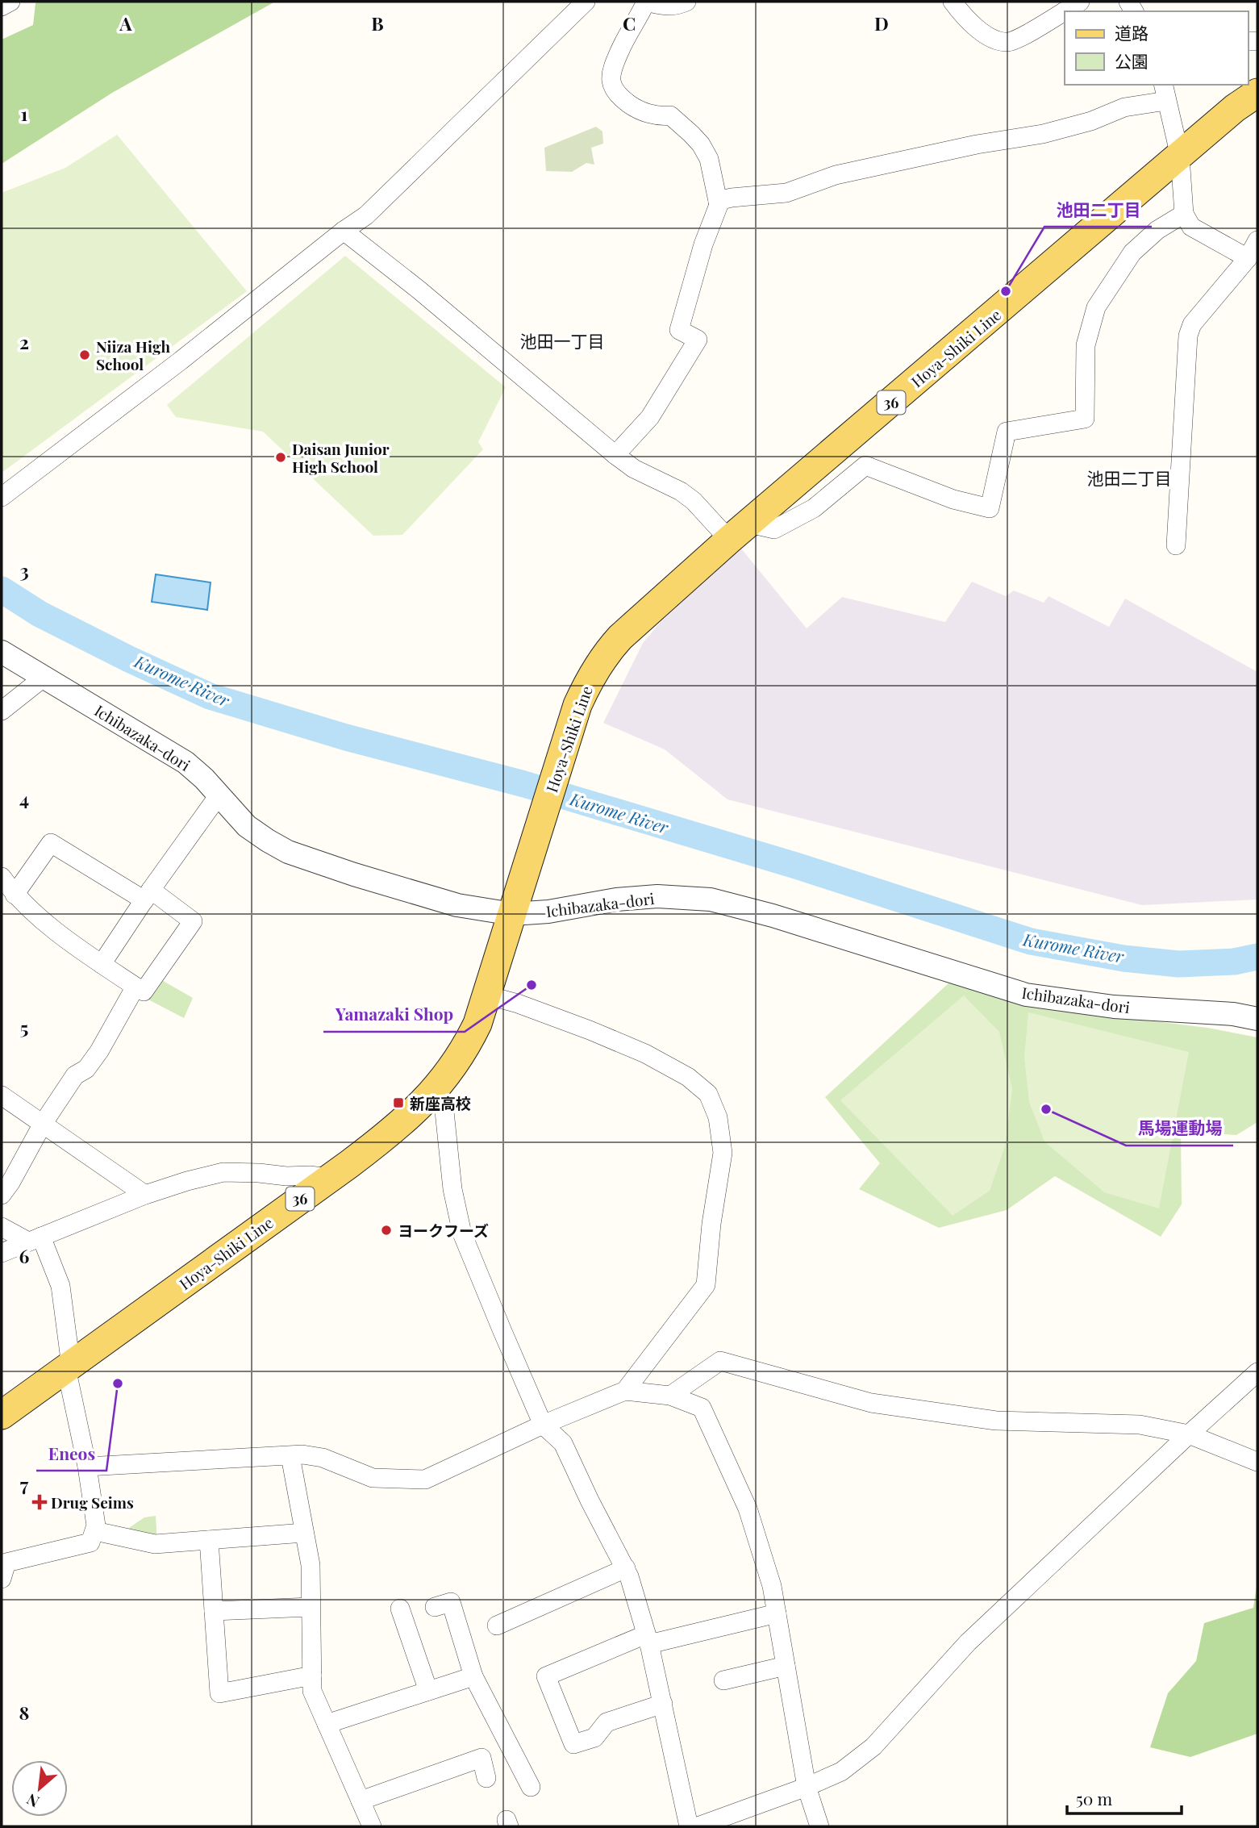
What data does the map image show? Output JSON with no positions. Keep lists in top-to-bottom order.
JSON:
{
  "streets": {
    "main road": ["Hoya-Shiki Line", "36"],
    "street": ["Ichibazaka-dori"]
  },
  "crossings": [
    ["Hoya-Shiki Line", "Ichibazaka-dori"]
  ],
  "districts": ["池田一丁目", "池田二丁目"],
  "water": ["Kurome River"],
  "places": {
    "other": [
      "池田二丁目",
      "Niiza High School",
      "Daisan Junior High School",
      "Yamazaki Shop",
      "馬場運動場",
      "ヨークフーズ",
      "Eneos"
    ],
    "transit": ["新座高校"],
    "health": ["Drug Seims"]
  },
  "legend": ["道路", "公園"],
  "scale_bar": "50 m",
  "north": "bottom left",
  "grid": {
    "columns": [
      "A",
      "B",
      "C",
      "D"
    ],
    "rows": [
      "1",
      "2",
      "3",
      "4",
      "5",
      "6",
      "7",
      "8"
    ]
  }
}
